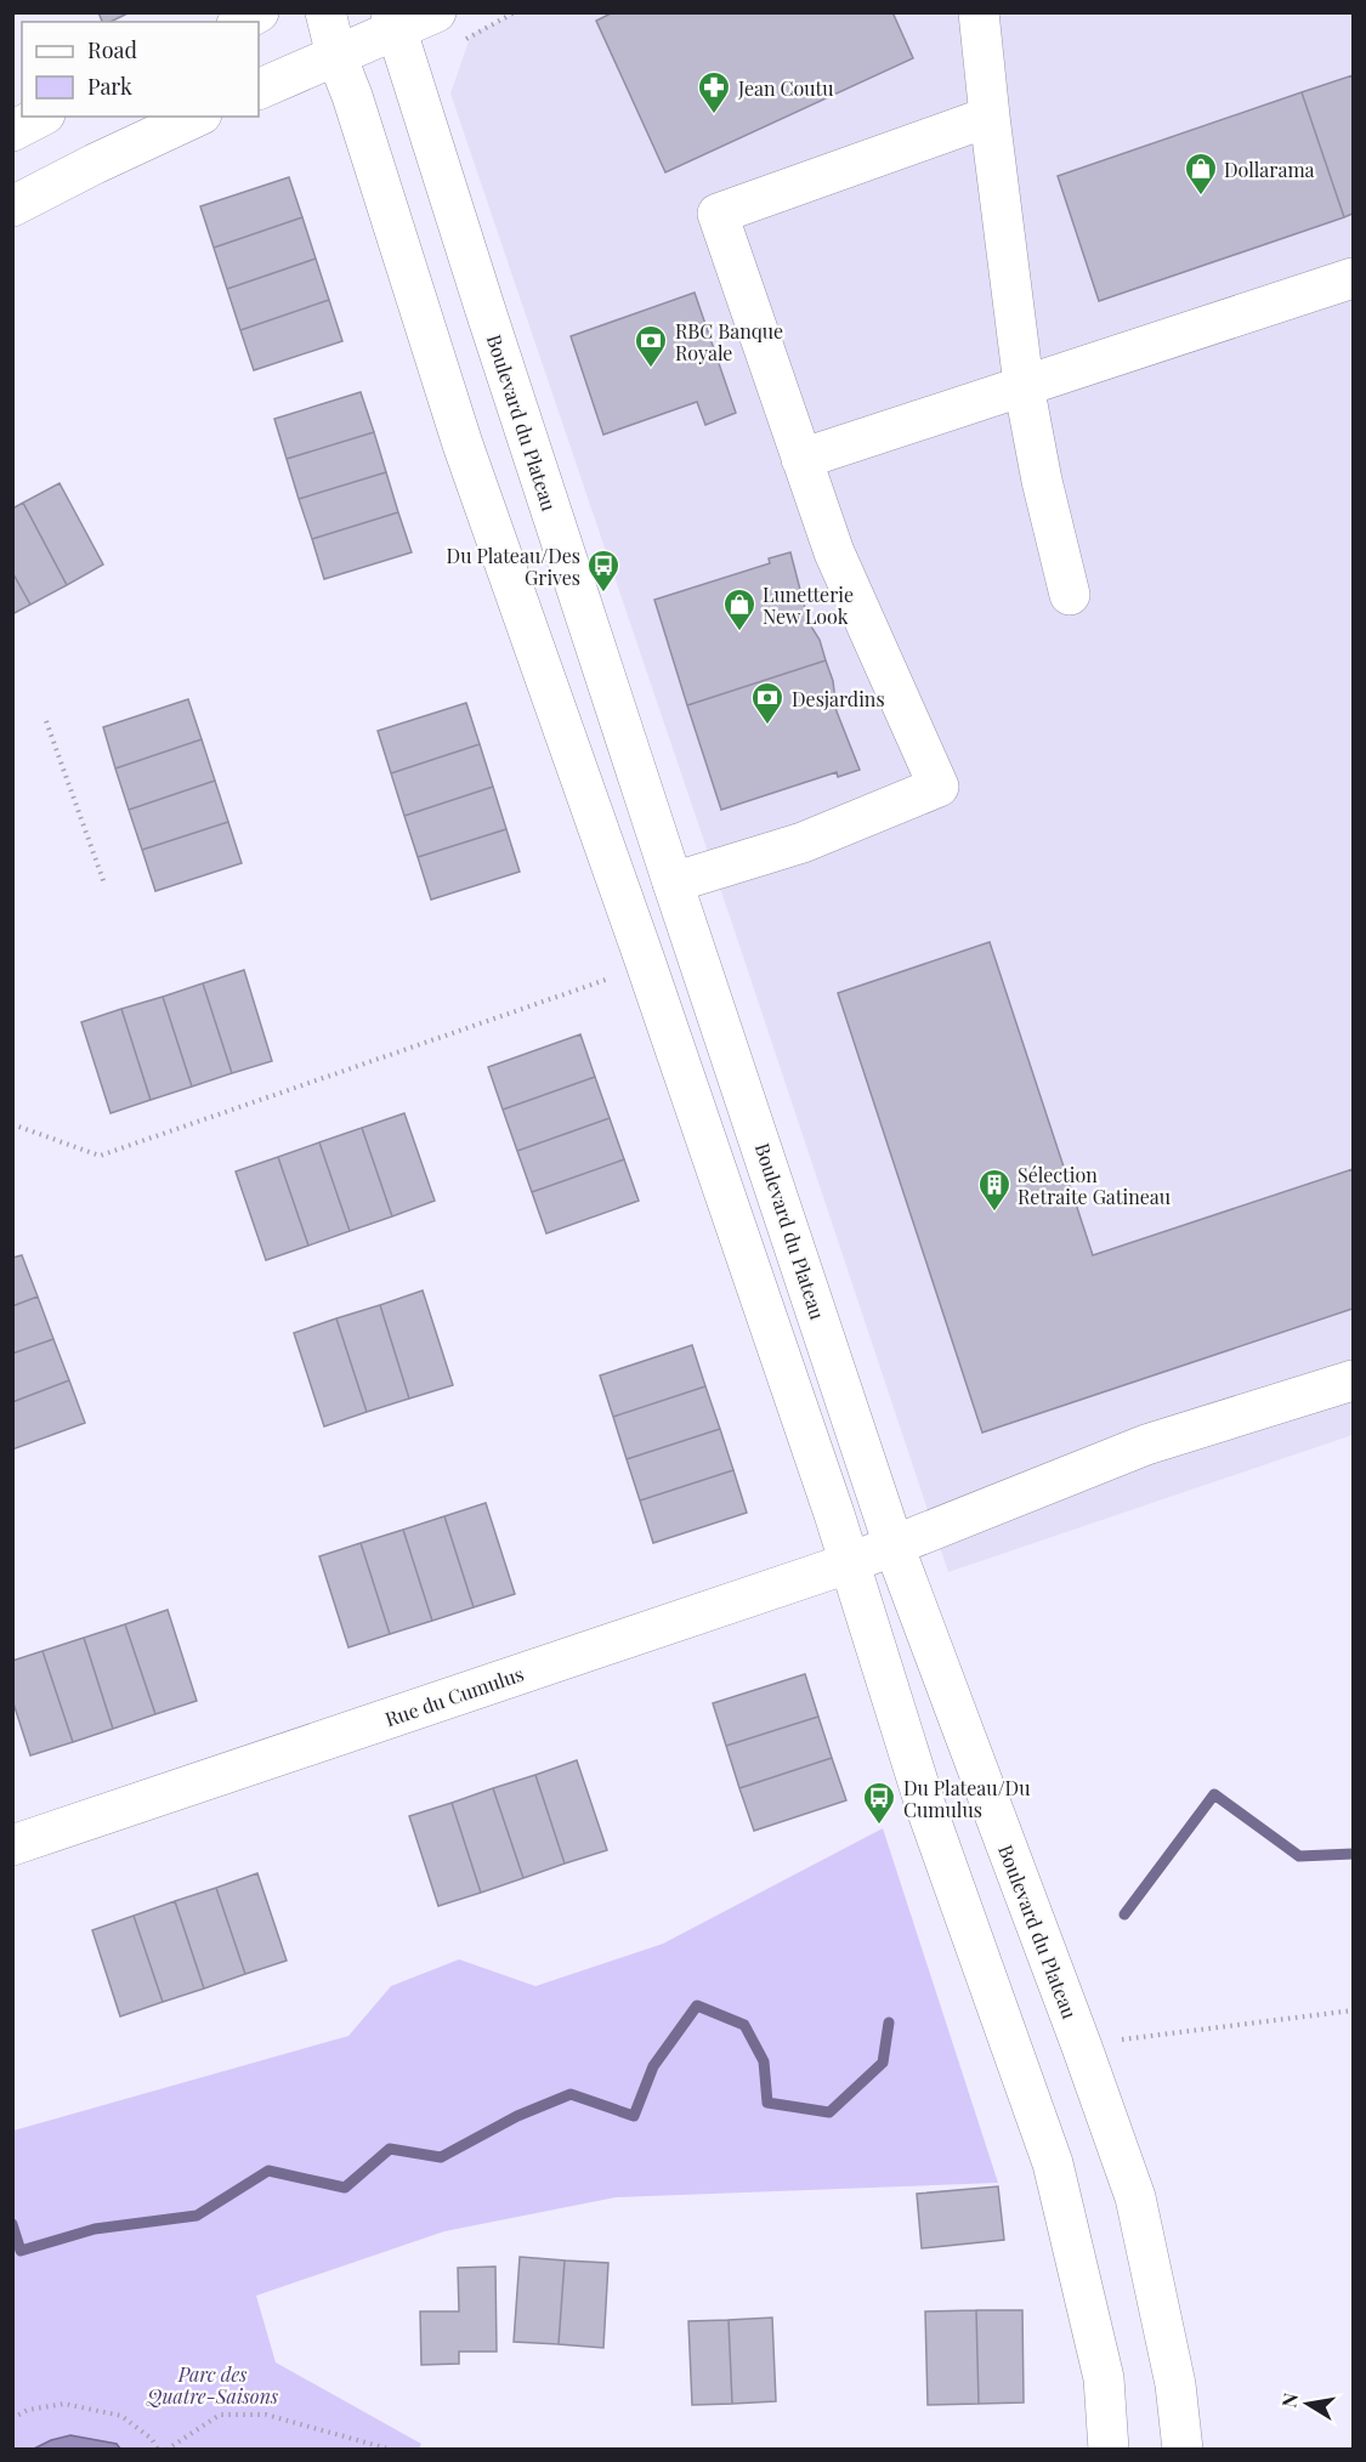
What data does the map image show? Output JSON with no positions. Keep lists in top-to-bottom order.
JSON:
{
  "streets": {
    "main road": ["Boulevard du Plateau", "Rue du Cumulus"]
  },
  "crossings": [
    ["Boulevard du Plateau", "Rue du Cumulus"]
  ],
  "parks": ["Parc des Quatre-Saisons"],
  "places": {
    "pharmacy": ["Jean Coutu"],
    "shop": ["Dollarama", "Lunetterie New Look"],
    "bank": ["RBC Banque Royale", "Desjardins"],
    "bus stop": ["Du Plateau/Des Grives", "Du Plateau/Du Cumulus"],
    "building": ["Sélection Retraite Gatineau"]
  },
  "legend": ["Road", "Park"],
  "north": "left"
}
